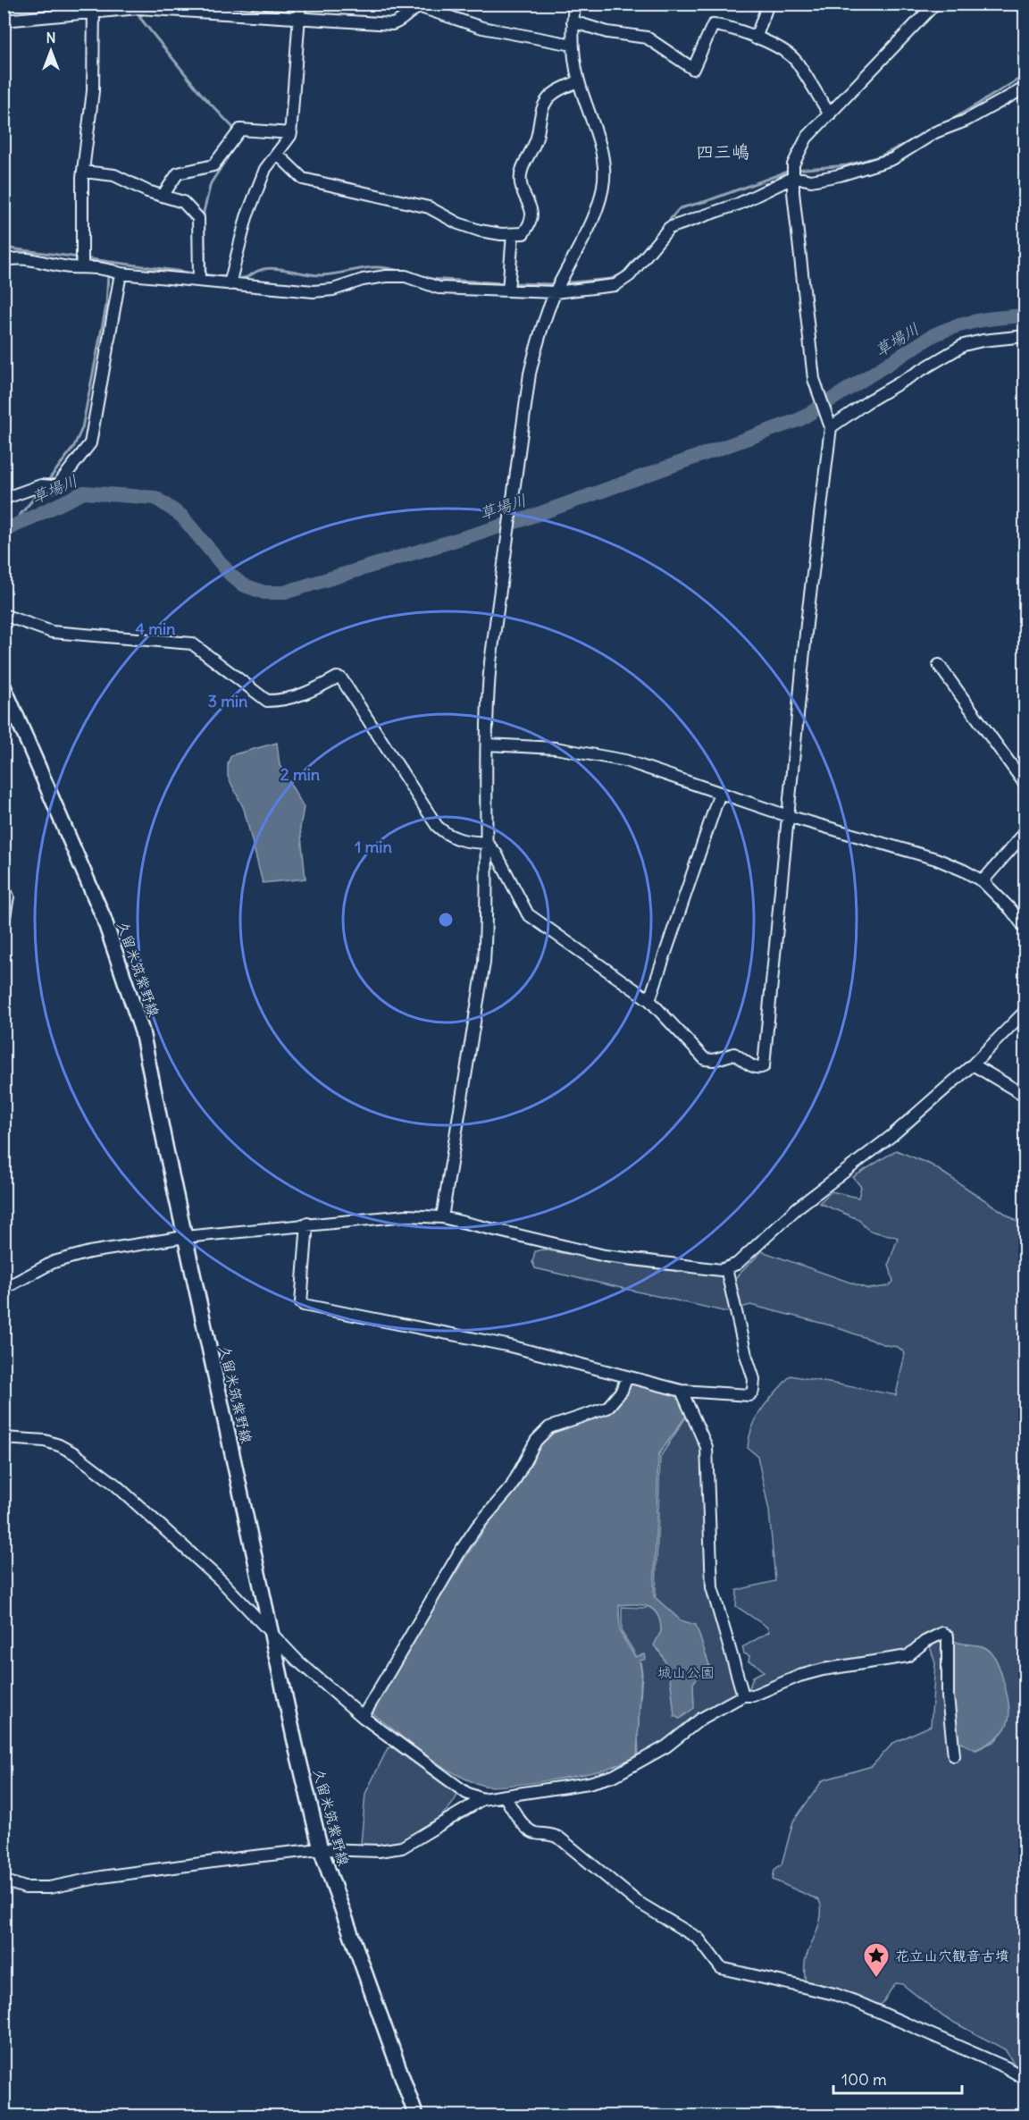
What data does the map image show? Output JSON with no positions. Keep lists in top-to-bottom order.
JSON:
{
  "streets": {
    "main road": ["久留米筑紫野線"]
  },
  "districts": ["四三嶋"],
  "water": ["草場川"],
  "parks": ["城山公園"],
  "places": {
    "place": ["花立山穴観音古墳"]
  },
  "scale_bar": "100 m",
  "north": "top",
  "rings": [
    "4 min",
    "3 min",
    "2 min",
    "1 min"
  ]
}
